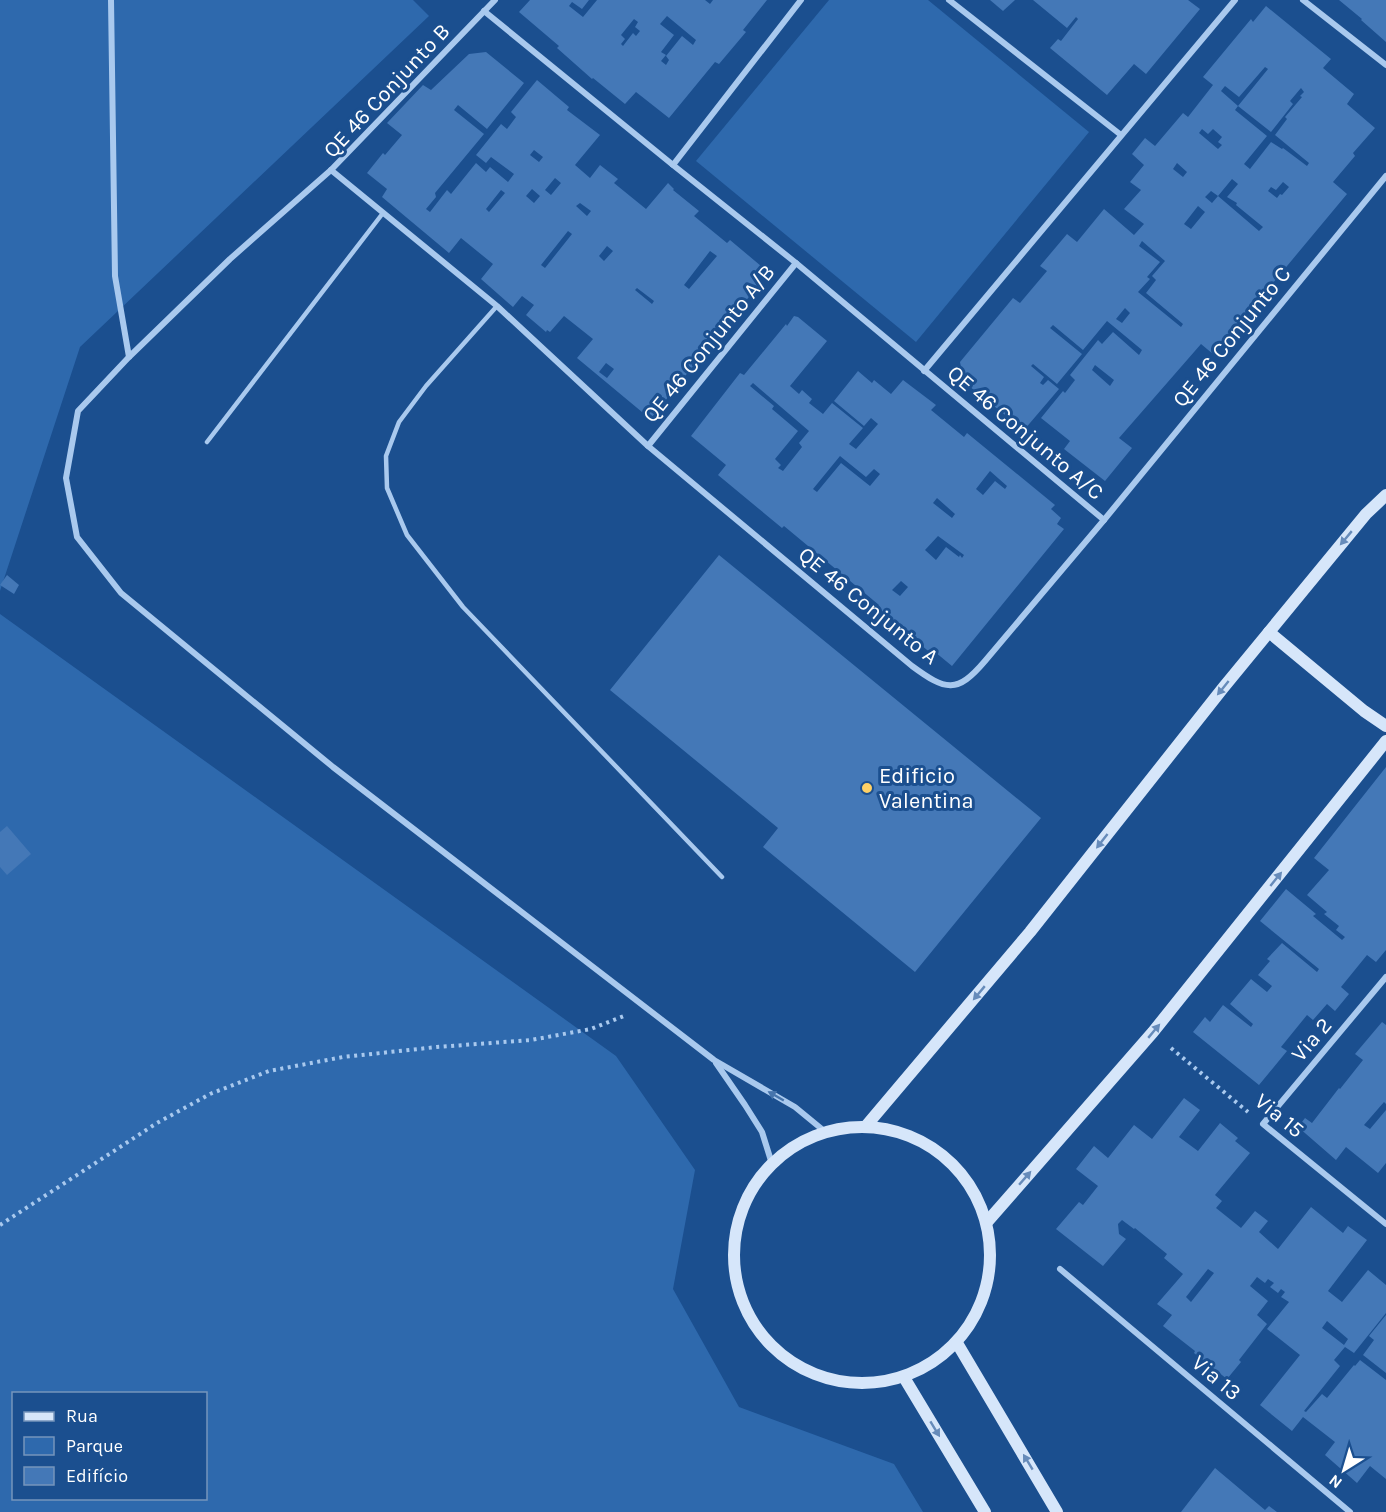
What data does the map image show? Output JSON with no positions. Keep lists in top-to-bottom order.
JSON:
{
  "streets": {
    "street": [
      "QE 46 Conjunto B",
      "QE 46 Conjunto C",
      "QE 46 Conjunto A/B",
      "QE 46 Conjunto A/C",
      "QE 46 Conjunto A",
      "Via 2",
      "Via 15",
      "Via 13"
    ]
  },
  "crossings": [
    ["QE 46 Conjunto B", "QE 46 Conjunto A/B"],
    ["QE 46 Conjunto B", "QE 46 Conjunto A"],
    ["QE 46 Conjunto C", "QE 46 Conjunto A/C"],
    ["QE 46 Conjunto C", "QE 46 Conjunto A"],
    ["QE 46 Conjunto A/B", "QE 46 Conjunto A/C"],
    ["QE 46 Conjunto A/B", "QE 46 Conjunto A"],
    ["QE 46 Conjunto A/C", "QE 46 Conjunto A"],
    ["Via 2", "Via 15"]
  ],
  "places": ["Edificio Valentina"],
  "legend": ["Rua", "Parque", "Edifício"],
  "north": "bottom left"
}
